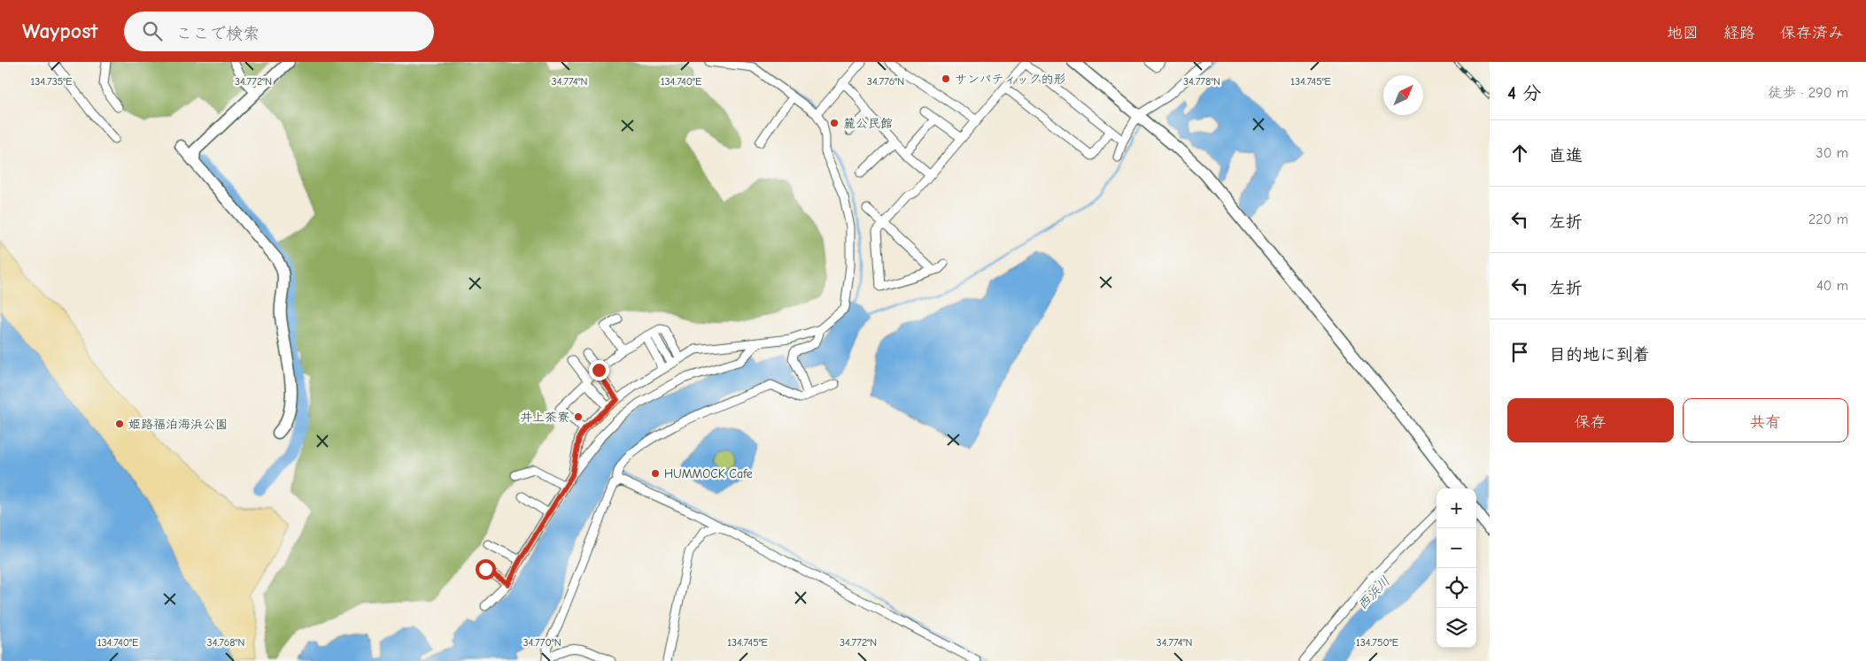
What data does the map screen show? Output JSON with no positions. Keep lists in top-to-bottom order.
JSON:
{
  "water": ["西浜川"],
  "places": [
    "サンパティック的形",
    "麓公民館",
    "井上茶寮",
    "姫路福泊海浜公園",
    "HUMMOCK Cafe"
  ],
  "north": "top right",
  "page": {
    "header": "Waypost",
    "search": "ここで検索",
    "nav": ["地図", "経路", "保存済み"],
    "heading": ["4 分", "徒歩 · 290 m"],
    "list": [
      ["直進", "30 m"],
      ["左折", "220 m"],
      ["左折", "40 m"],
      "目的地に到着"
    ],
    "buttons": ["保存", "共有"],
    "map_buttons": ["+", "−"]
  },
  "coordinates": [
    "34.772°N",
    "34.774°N",
    "34.776°N",
    "34.778°N",
    "134.735°E",
    "134.740°E",
    "134.745°E",
    "134.750°E",
    "34.768°N",
    "34.770°N"
  ]
}
